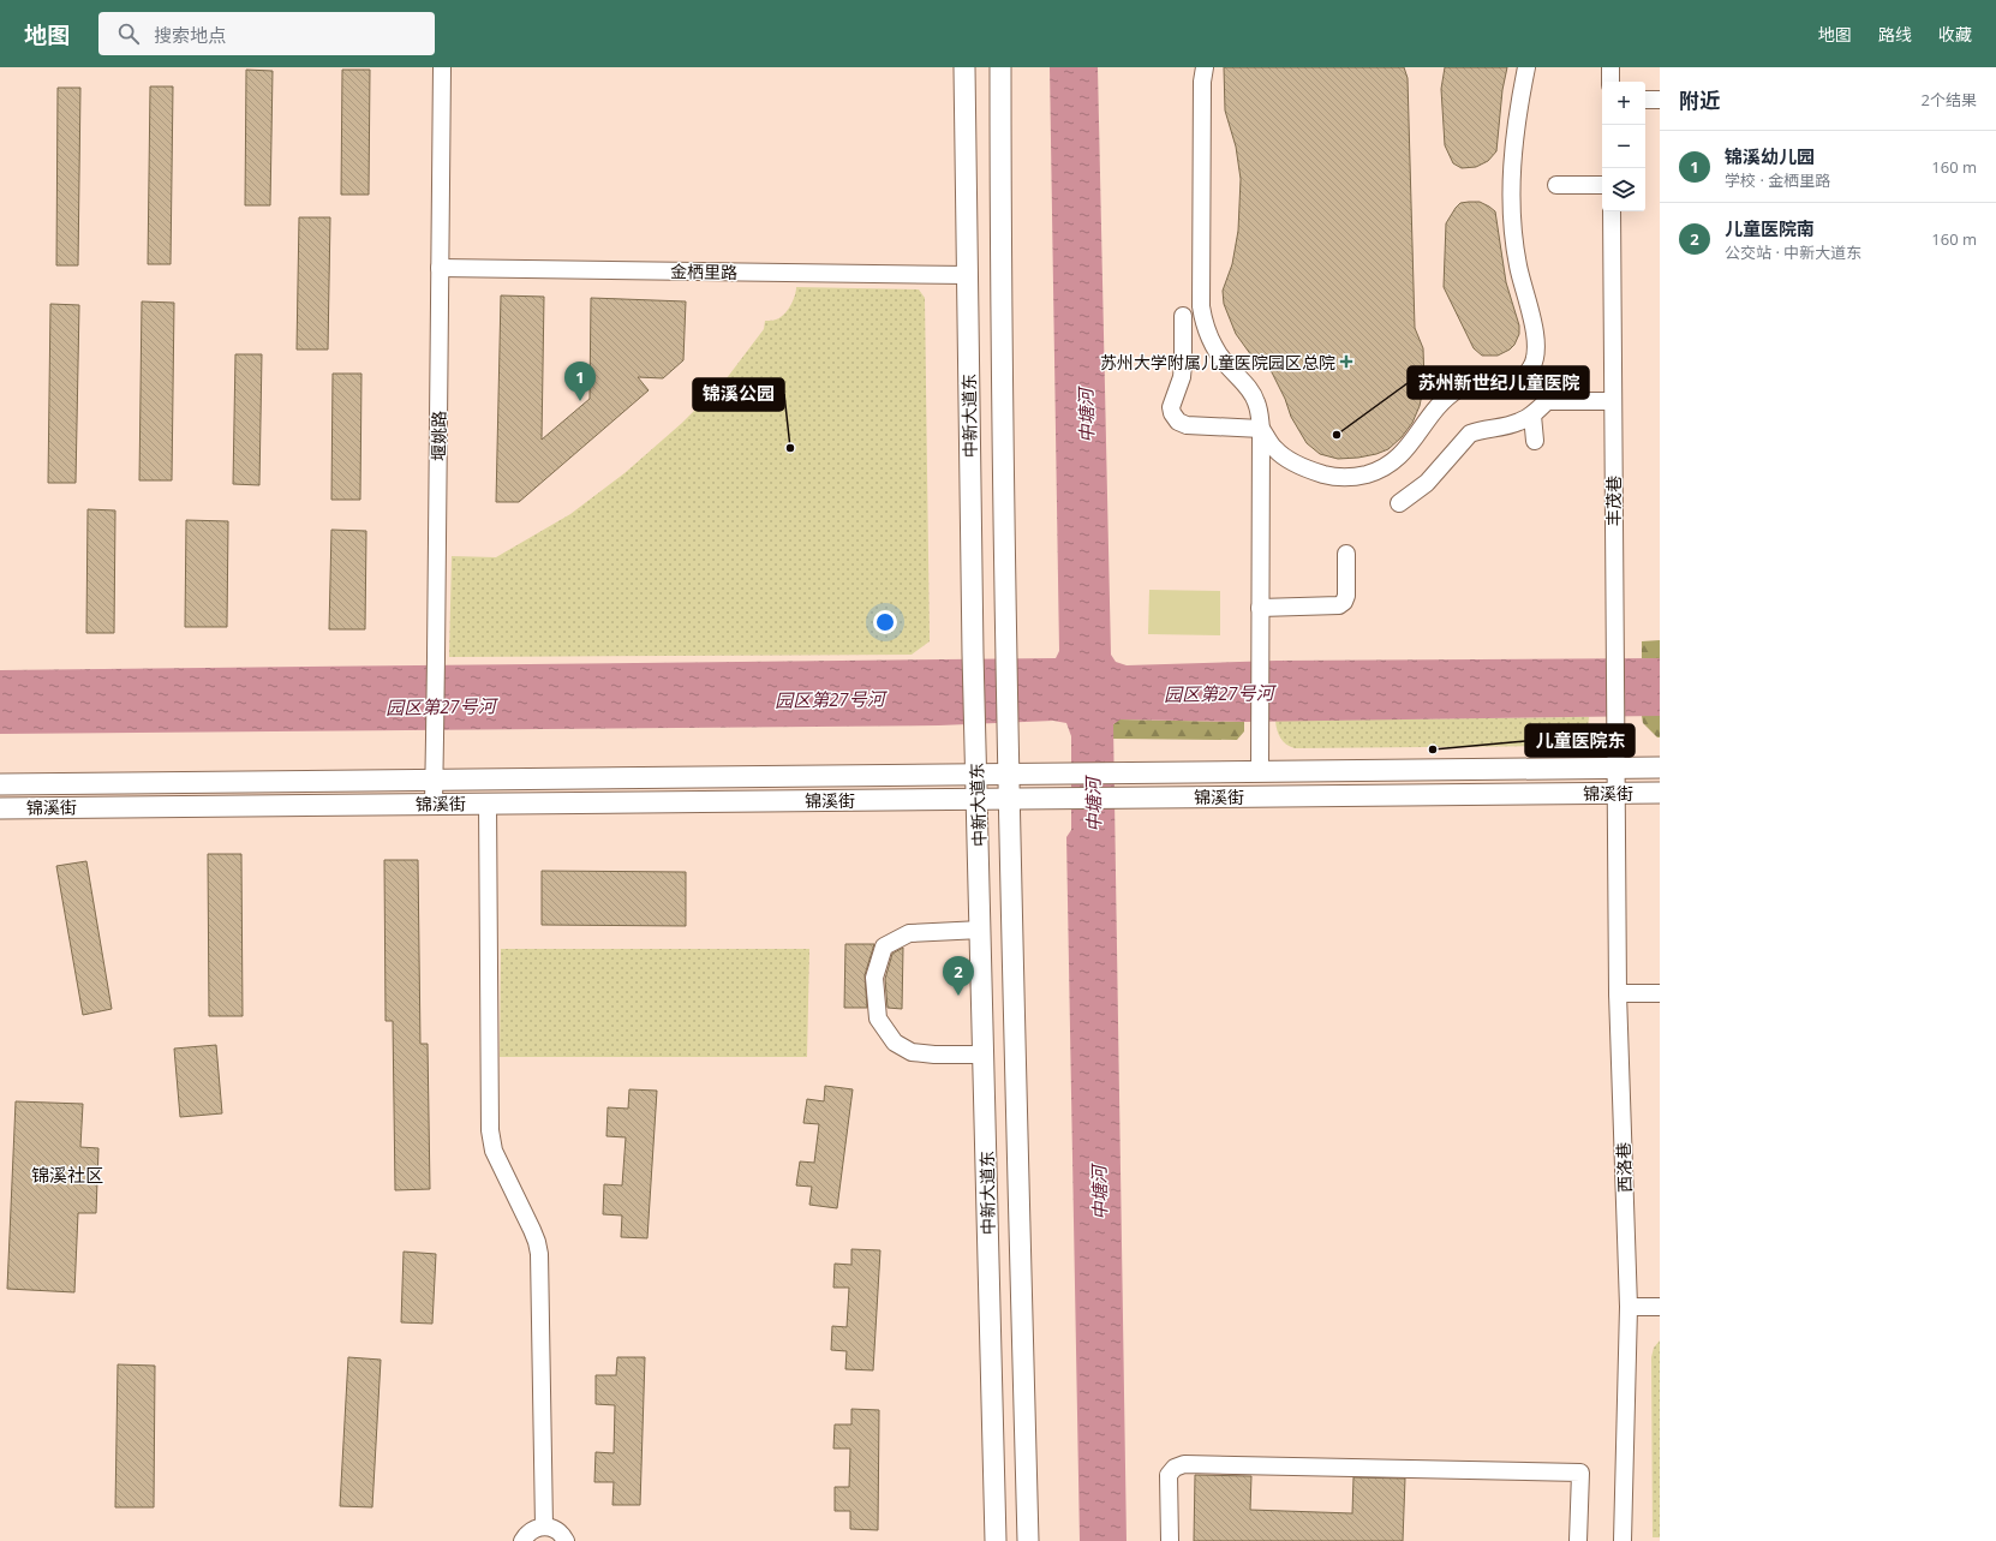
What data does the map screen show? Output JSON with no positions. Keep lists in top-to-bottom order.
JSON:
{
  "streets": {
    "main road": ["中新大道东", "锦溪街"],
    "street": [
      "金栖里路",
      "堰姚路",
      "丰茂巷",
      "西洛巷"
    ]
  },
  "crossings": [
    ["金栖里路", "中新大道东"],
    ["金栖里路", "堰姚路"],
    ["中新大道东", "锦溪街"],
    ["堰姚路", "锦溪街"],
    ["丰茂巷", "锦溪街"],
    ["丰茂巷", "西洛巷"],
    ["锦溪街", "西洛巷"]
  ],
  "districts": ["锦溪社区"],
  "water": ["中塘河", "园区第27号河"],
  "places": {
    "health": ["苏州大学附属儿童医院园区总院"],
    "other": ["苏州新世纪儿童医院", "锦溪公园", "儿童医院东"]
  },
  "page": {
    "header": "地图",
    "search": "搜索地点",
    "nav": ["地图", "路线", "收藏"],
    "heading": ["附近", "2个结果"],
    "map_buttons": ["+", "−"],
    "list": [
      {
        "mark": "1",
        "name": "锦溪幼儿园",
        "note": "学校 · 金栖里路",
        "value": "160 m"
      },
      {
        "mark": "2",
        "name": "儿童医院南",
        "note": "公交站 · 中新大道东",
        "value": "160 m"
      }
    ],
    "pins": ["1", "2"]
  }
}
